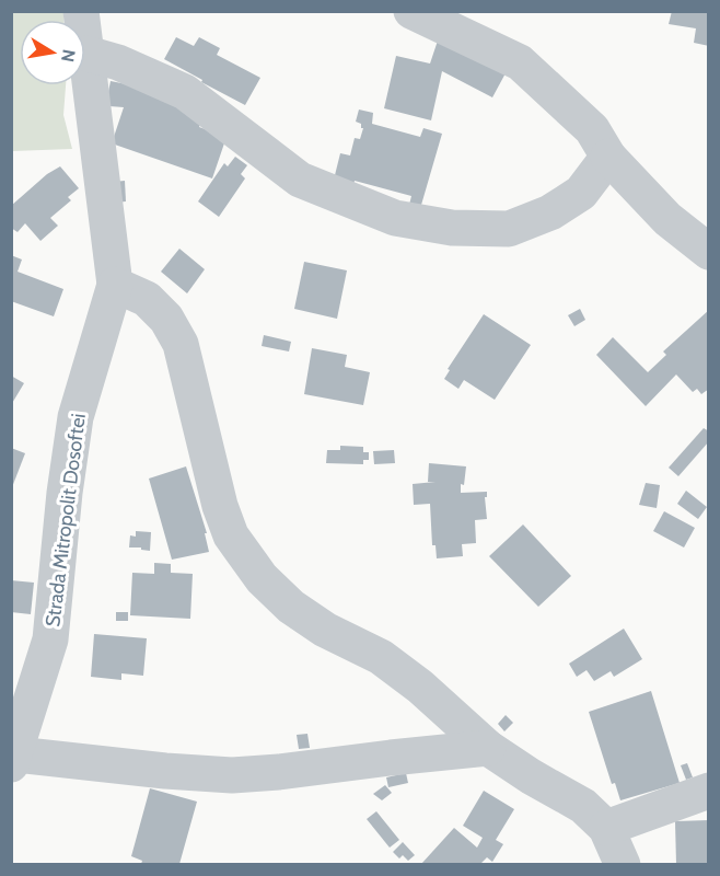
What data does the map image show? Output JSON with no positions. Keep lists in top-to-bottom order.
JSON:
{
  "streets": {
    "street": ["Strada Mitropolit Dosoftei"]
  },
  "north": "right"
}
